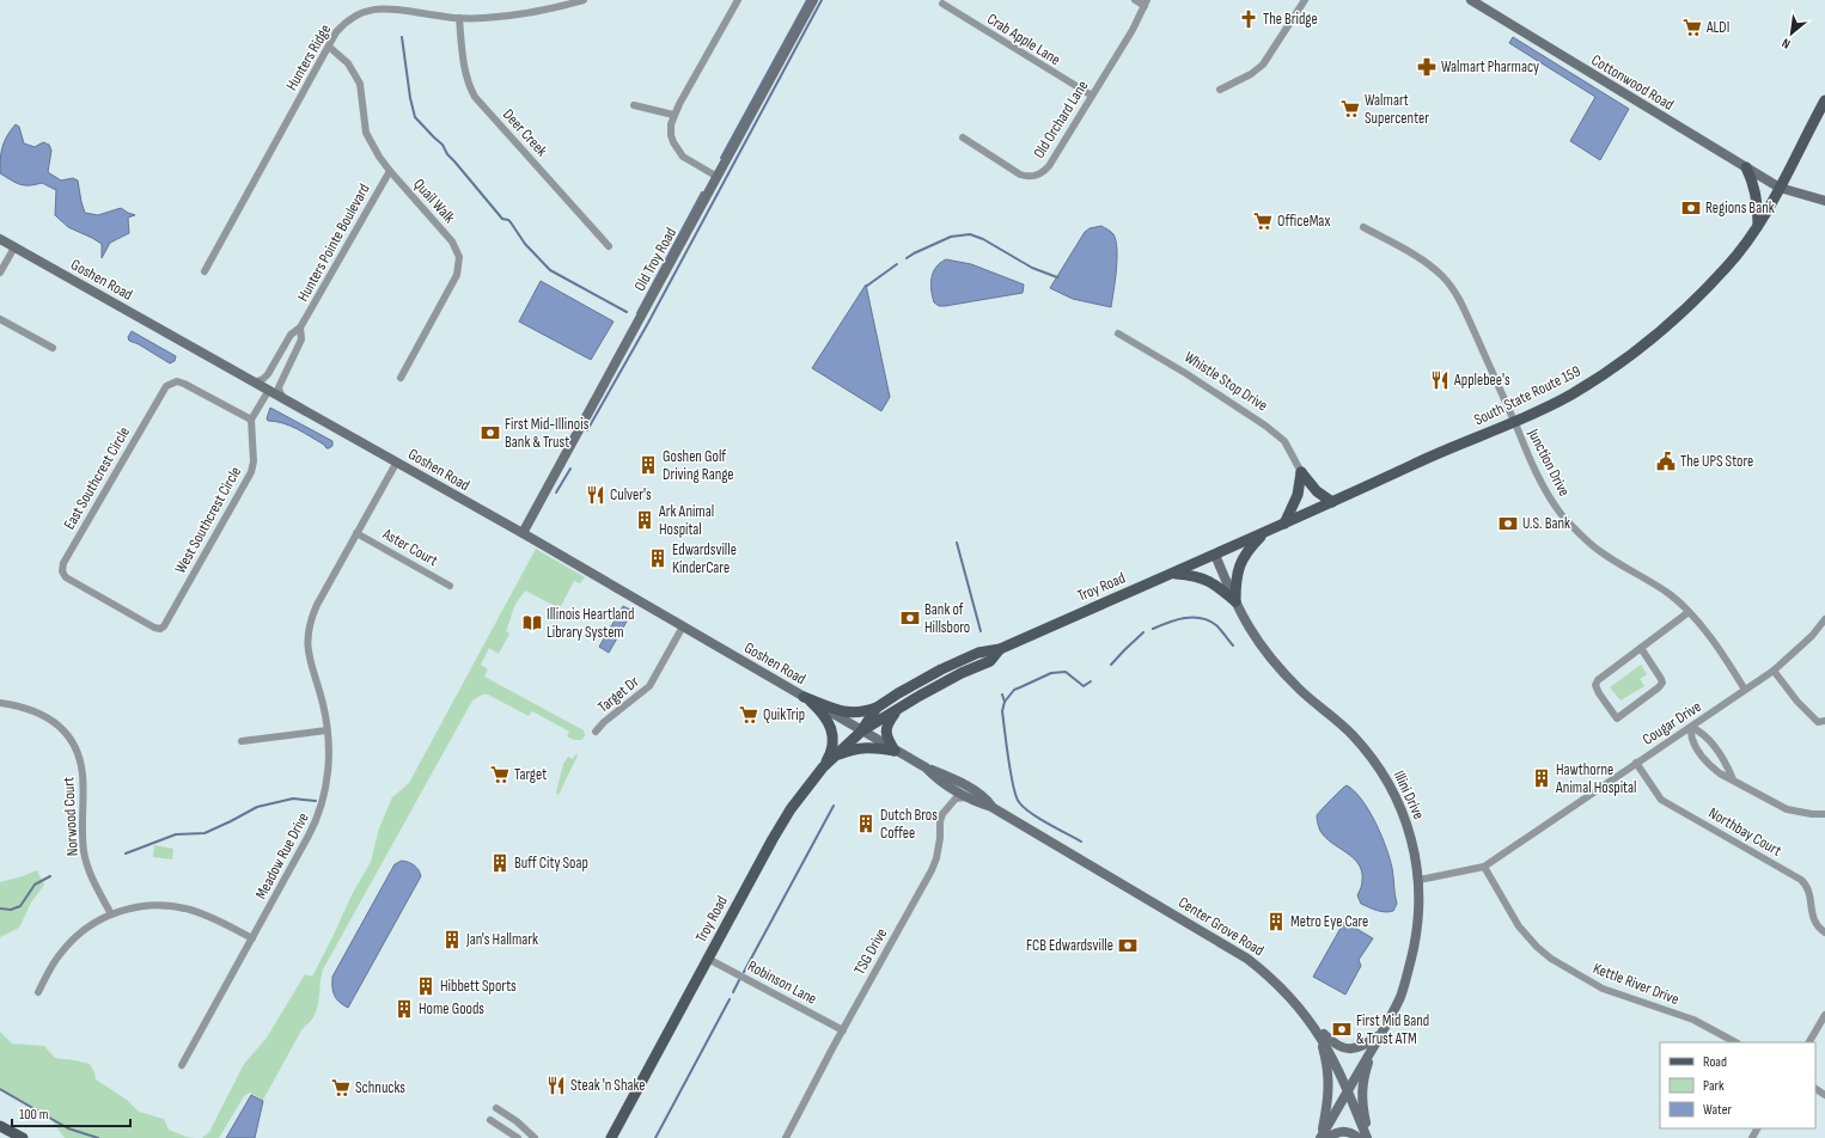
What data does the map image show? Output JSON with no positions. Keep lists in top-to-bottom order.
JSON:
{
  "streets": {
    "main road": ["Whistle Stop Drive", "South State Route 159", "Troy Road"],
    "street": [
      "Crab Apple Lane",
      "Hunters Ridge",
      "Cottonwood Road",
      "Old Orchard Lane",
      "Deer Creek",
      "Quail Walk",
      "Hunters Pointe Boulevard",
      "Old Troy Road",
      "Goshen Road",
      "Junction Drive",
      "East Southcrest Circle",
      "West Southcrest Circle",
      "Aster Court",
      "Target Dr",
      "Cougar Drive",
      "Illini Drive",
      "Norwood Court",
      "Northbay Court",
      "Meadow Rue Drive",
      "Center Grove Road",
      "TSG Drive",
      "Robinson Lane",
      "Kettle River Drive"
    ]
  },
  "crossings": [
    ["Crab Apple Lane", "Old Orchard Lane"],
    ["Hunters Ridge", "Deer Creek"],
    ["Hunters Ridge", "Quail Walk"],
    ["Cottonwood Road", "South State Route 159"],
    ["Quail Walk", "Hunters Pointe Boulevard"],
    ["Hunters Pointe Boulevard", "Goshen Road"],
    ["Old Troy Road", "Goshen Road"],
    ["Goshen Road", "Troy Road"],
    ["Goshen Road", "Target Dr"],
    ["Goshen Road", "Meadow Rue Drive"],
    ["Goshen Road", "Center Grove Road"],
    ["Whistle Stop Drive", "South State Route 159"],
    ["South State Route 159", "Junction Drive"],
    ["South State Route 159", "Troy Road"],
    ["South State Route 159", "Illini Drive"],
    ["Junction Drive", "Cougar Drive"],
    ["East Southcrest Circle", "West Southcrest Circle"],
    ["Aster Court", "Meadow Rue Drive"],
    ["Troy Road", "Illini Drive"],
    ["Troy Road", "Center Grove Road"],
    ["Troy Road", "Robinson Lane"],
    ["Cougar Drive", "Illini Drive"],
    ["Cougar Drive", "Northbay Court"],
    ["Cougar Drive", "Kettle River Drive"],
    ["Illini Drive", "Center Grove Road"],
    ["Center Grove Road", "TSG Drive"],
    ["TSG Drive", "Robinson Lane"]
  ],
  "places": {
    "church": ["The Bridge"],
    "supermarket": [
      "ALDI",
      "Walmart Supercenter",
      "OfficeMax",
      "QuikTrip",
      "Target",
      "Schnucks"
    ],
    "pharmacy": ["Walmart Pharmacy"],
    "bank": [
      "Regions Bank",
      "First Mid-Illinois Bank & Trust",
      "U.S. Bank",
      "Bank of Hillsboro",
      "FCB Edwardsville",
      "First Mid Band & Trust ATM"
    ],
    "restaurant": ["Applebee's", "Culver's", "Steak 'n Shake"],
    "public building": ["The UPS Store"],
    "building": [
      "Goshen Golf Driving Range",
      "Ark Animal Hospital",
      "Edwardsville KinderCare",
      "Hawthorne Animal Hospital",
      "Dutch Bros Coffee",
      "Buff City Soap",
      "Metro Eye Care",
      "Jan's Hallmark",
      "Hibbett Sports",
      "Home Goods"
    ],
    "library": ["Illinois Heartland Library System"]
  },
  "legend": ["Road", "Park", "Water"],
  "scale_bar": "100 m",
  "north": "bottom left"
}
